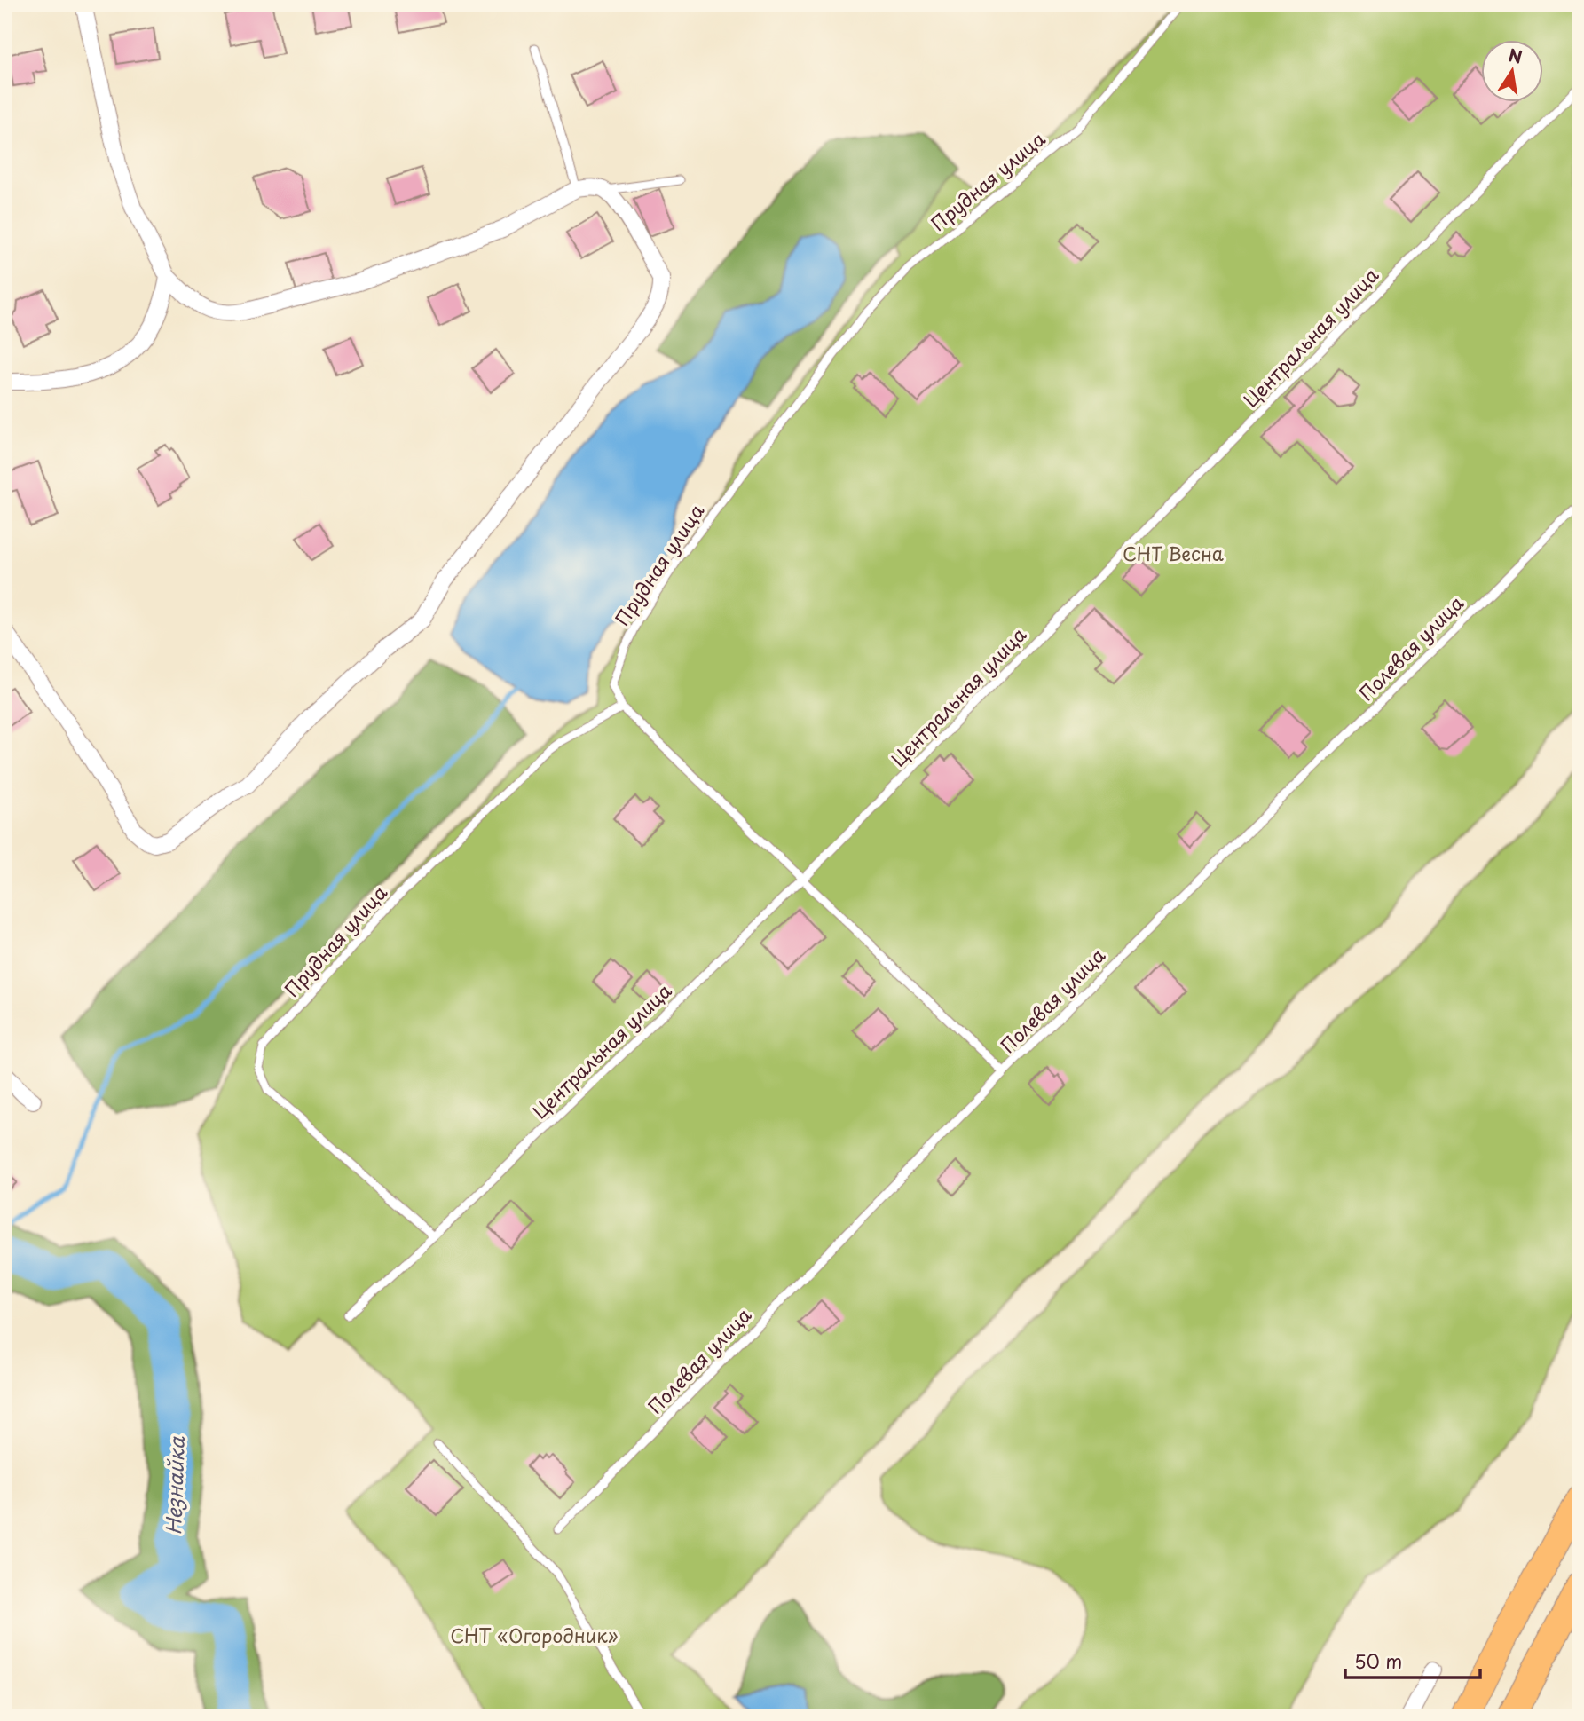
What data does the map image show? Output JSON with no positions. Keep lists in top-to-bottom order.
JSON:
{
  "streets": {
    "lane": ["Прудная улица", "Центральная улица", "Полевая улица"]
  },
  "crossings": [
    ["Прудная улица", "Центральная улица"]
  ],
  "water": ["Незнайка"],
  "parks": ["СНТ Весна", "СНТ «Огородник»"],
  "scale_bar": "50 m",
  "north": "top"
}
